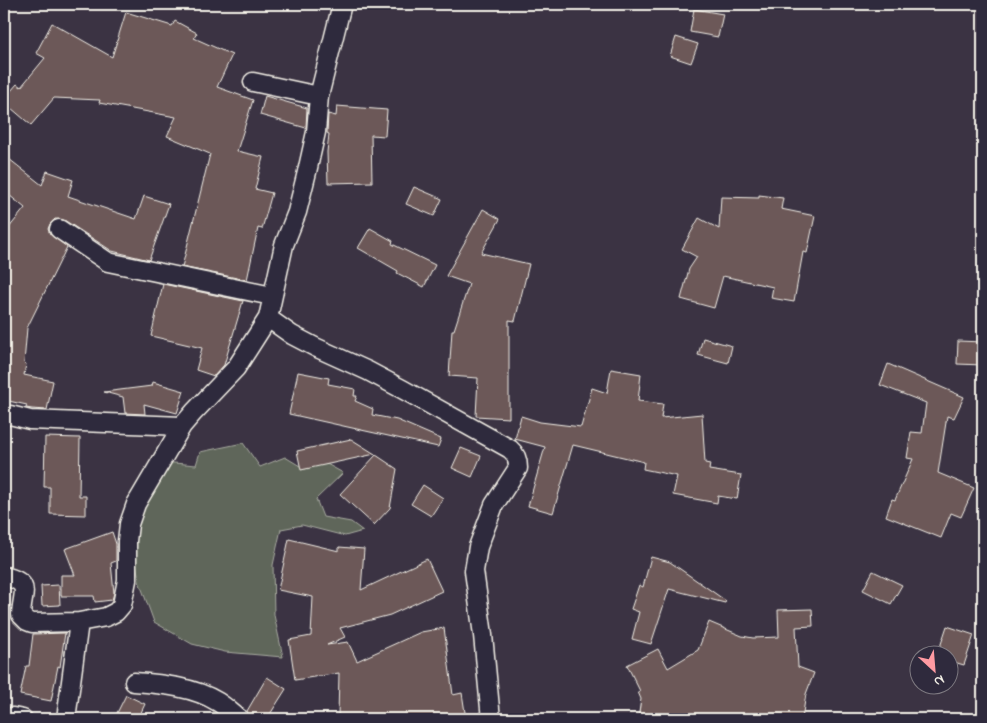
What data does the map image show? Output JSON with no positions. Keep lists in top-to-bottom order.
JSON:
{
  "north": "bottom right"
}
